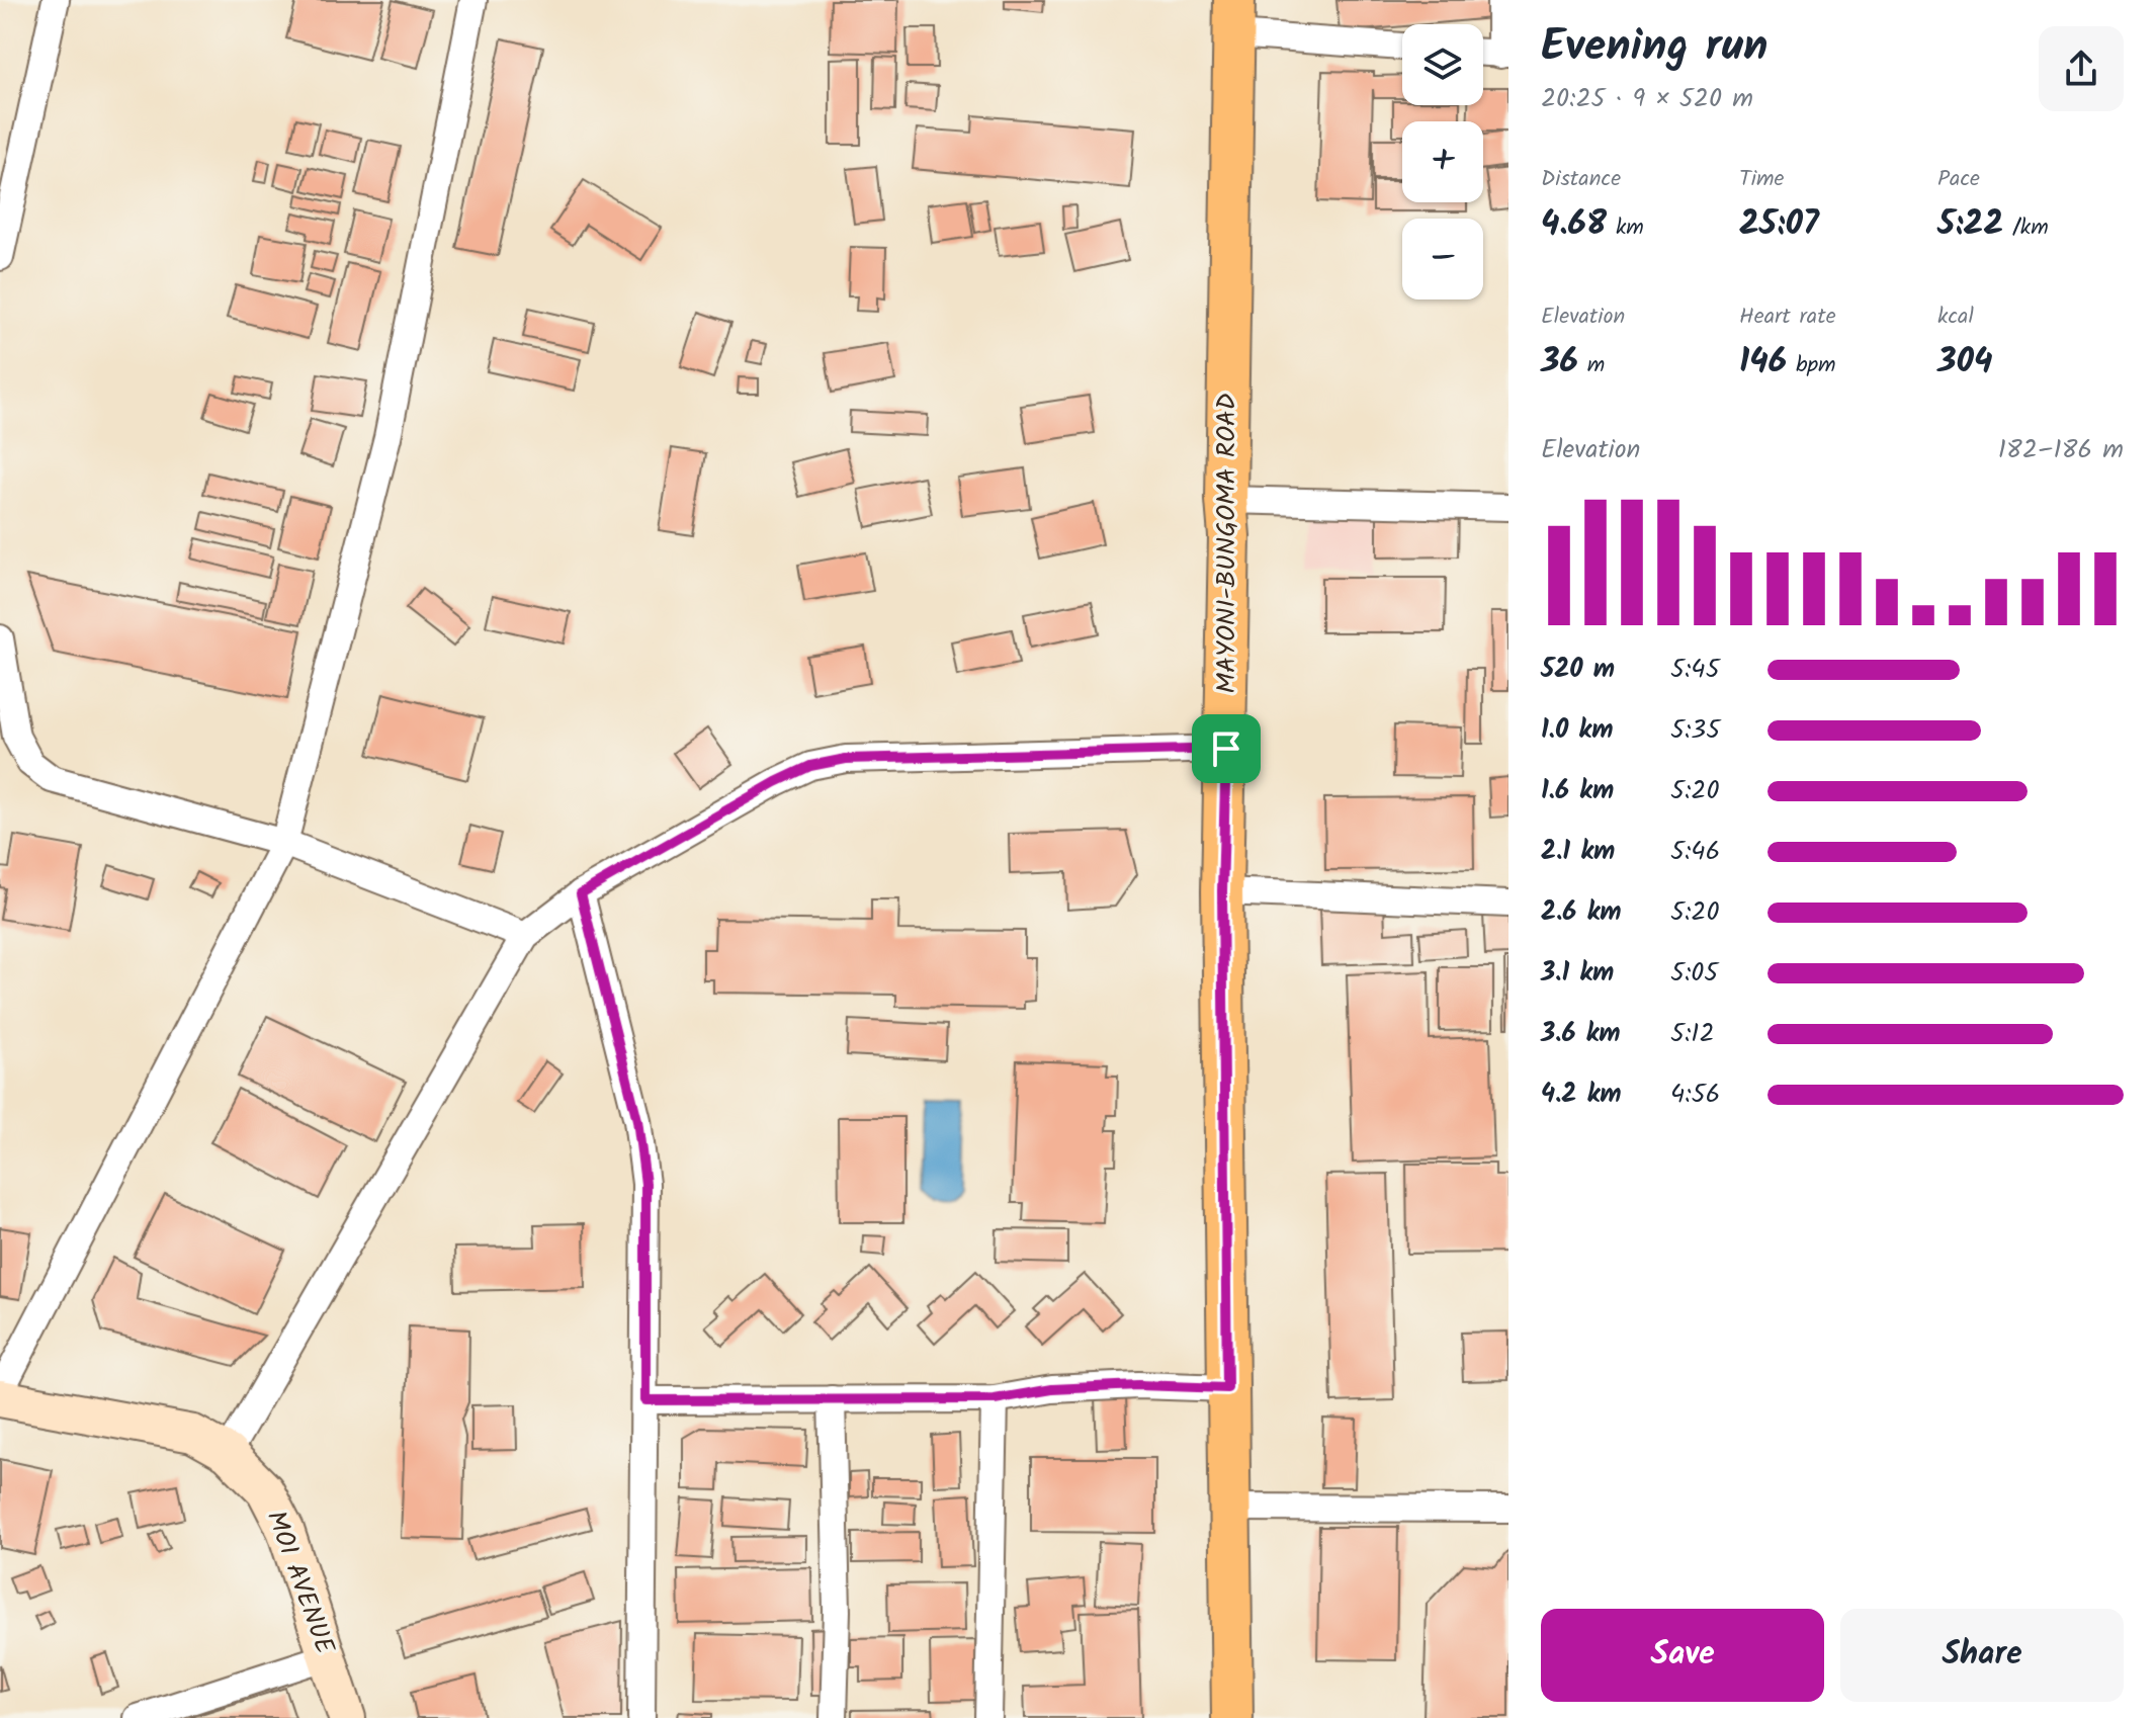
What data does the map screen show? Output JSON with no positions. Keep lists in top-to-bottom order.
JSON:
{
  "streets": {
    "main road": ["MAYONI-BUNGOMA ROAD"],
    "street": ["MOI AVENUE"]
  },
  "page": {
    "heading": ["Evening run", "20:25 · 9 × 520 m"],
    "map_buttons": ["+", "−"],
    "stats": [
      ["Distance", "4.68 km"],
      ["Time", "25:07"],
      ["Pace", "5:22 /km"],
      ["Elevation", "36 m"],
      ["Heart rate", "146 bpm"],
      ["kcal", "304"]
    ],
    "chart": ["Elevation", "182–186 m"],
    "list": [
      {
        "name": "520 m",
        "note": "5:45"
      },
      {
        "name": "1.0 km",
        "note": "5:35"
      },
      {
        "name": "1.6 km",
        "note": "5:20"
      },
      {
        "name": "2.1 km",
        "note": "5:46"
      },
      {
        "name": "2.6 km",
        "note": "5:20"
      },
      {
        "name": "3.1 km",
        "note": "5:05"
      },
      {
        "name": "3.6 km",
        "note": "5:12"
      },
      {
        "name": "4.2 km",
        "note": "4:56"
      }
    ],
    "buttons": ["Save", "Share"]
  }
}
